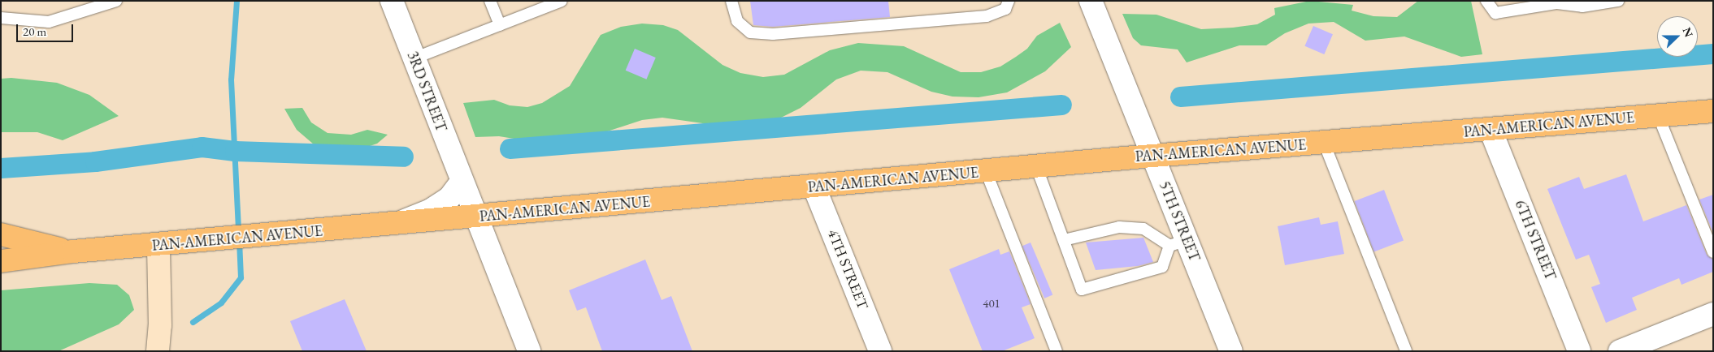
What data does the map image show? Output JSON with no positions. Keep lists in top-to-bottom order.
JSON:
{
  "streets": {
    "main road": ["PAN-AMERICAN AVENUE"],
    "street": [
      "3RD STREET",
      "5TH STREET",
      "6TH STREET",
      "4TH STREET"
    ]
  },
  "crossings": [
    ["3RD STREET", "PAN-AMERICAN AVENUE"],
    ["PAN-AMERICAN AVENUE", "5TH STREET"],
    ["PAN-AMERICAN AVENUE", "6TH STREET"],
    ["PAN-AMERICAN AVENUE", "4TH STREET"]
  ],
  "house_numbers": ["401"],
  "scale_bar": "20 m",
  "north": "right"
}
